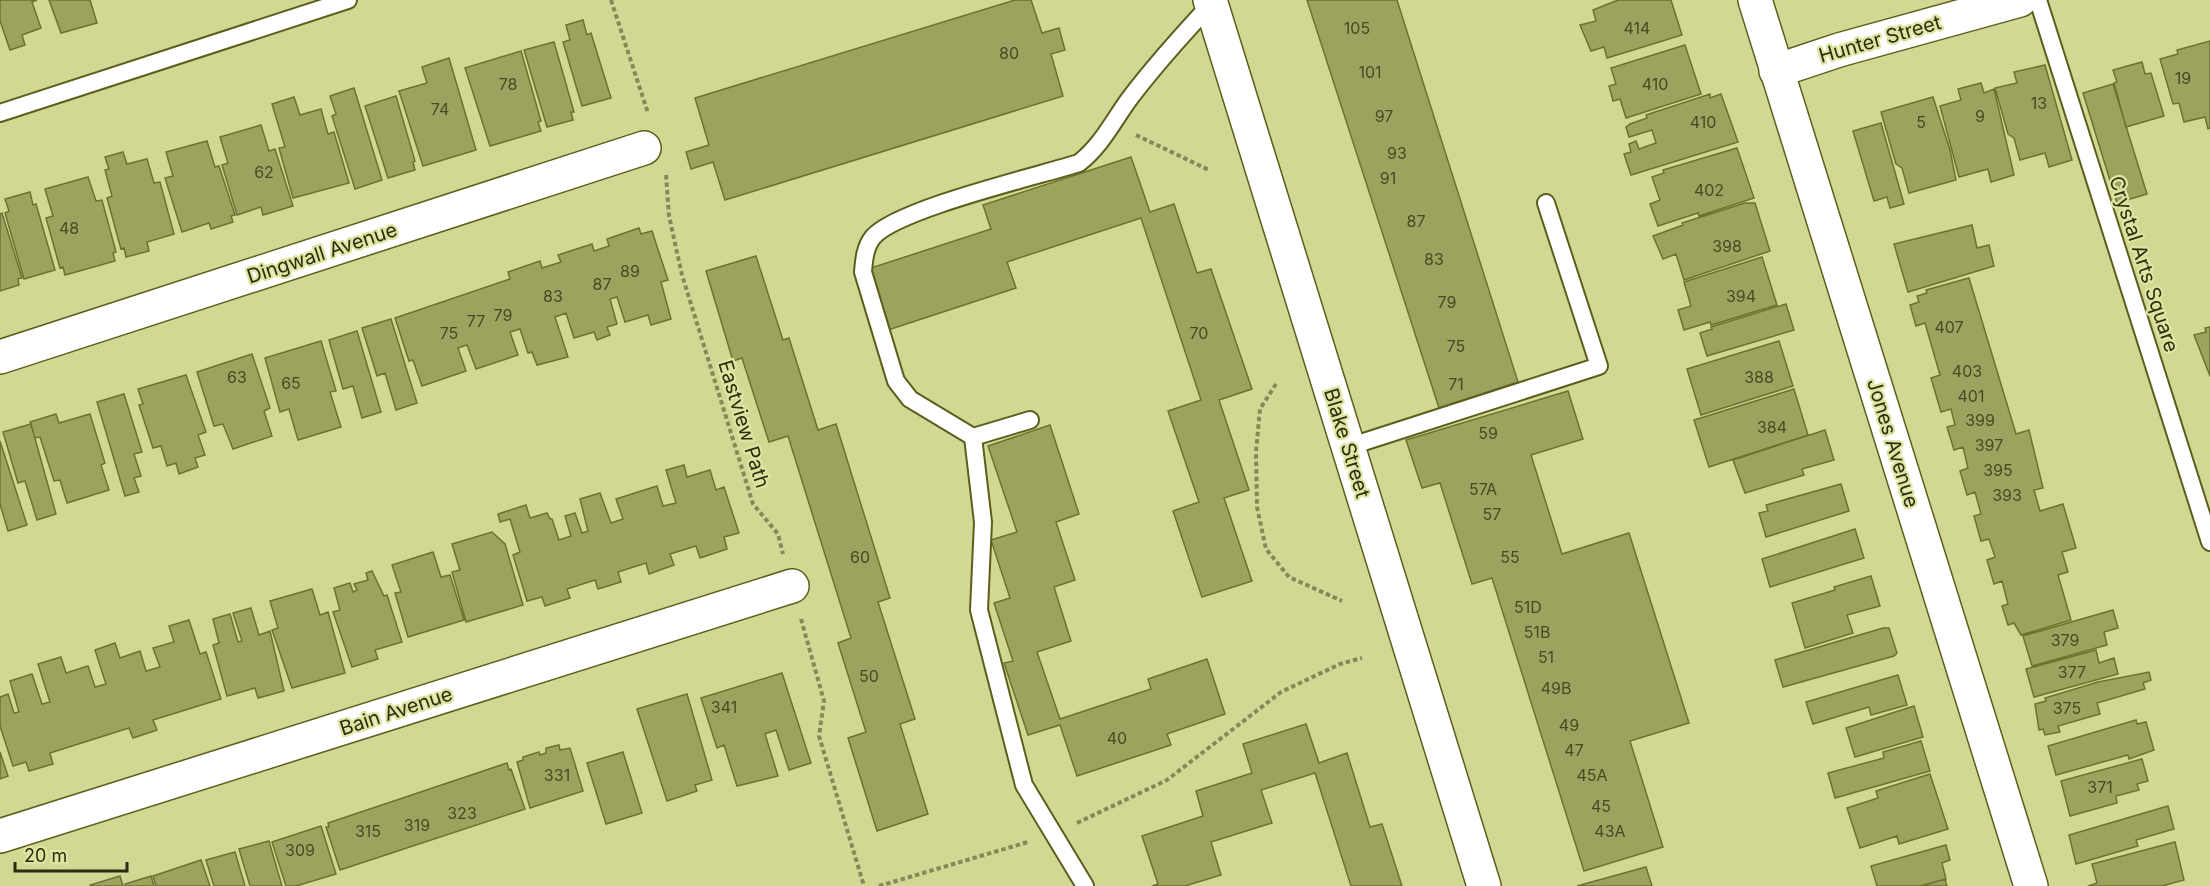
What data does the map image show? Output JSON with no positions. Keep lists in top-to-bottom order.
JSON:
{
  "streets": {
    "street": [
      "Hunter Street",
      "Dingwall Avenue",
      "Blake Street",
      "Jones Avenue",
      "Bain Avenue"
    ],
    "lane": ["Crystal Arts Square"],
    "path": ["Eastview Path"]
  },
  "crossings": [
    ["Hunter Street", "Jones Avenue"],
    ["Dingwall Avenue", "Eastview Path"],
    ["Eastview Path", "Bain Avenue"]
  ],
  "house_numbers": [
    "105",
    "414",
    "80",
    "101",
    "19",
    "78",
    "410",
    "13",
    "74",
    "97",
    "9",
    "410",
    "5",
    "93",
    "62",
    "91",
    "402",
    "87",
    "48",
    "398",
    "83",
    "89",
    "87",
    "83",
    "394",
    "79",
    "79",
    "77",
    "407",
    "75",
    "70",
    "75",
    "403",
    "63",
    "388",
    "65",
    "71",
    "401",
    "399",
    "384",
    "59",
    "397",
    "395",
    "57A",
    "393",
    "57",
    "60",
    "55",
    "51D",
    "51B",
    "379",
    "51",
    "377",
    "50",
    "49B",
    "341",
    "375",
    "49",
    "40",
    "47",
    "331",
    "45A",
    "371",
    "45",
    "323",
    "319",
    "315",
    "43A",
    "309"
  ],
  "scale_bar": "20 m"
}
